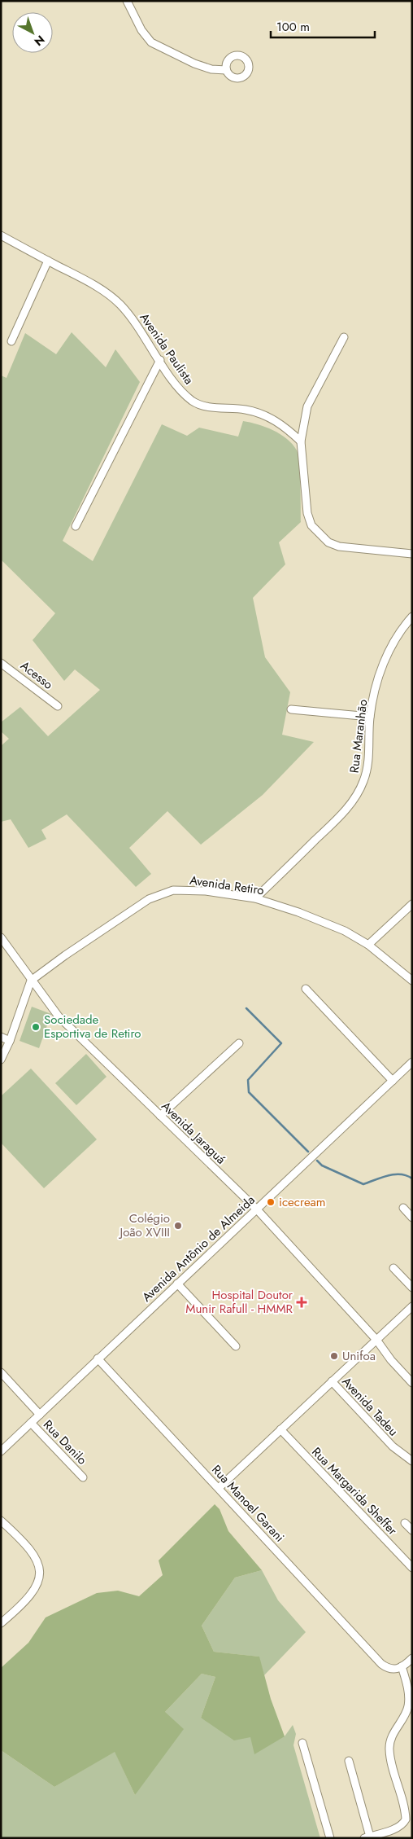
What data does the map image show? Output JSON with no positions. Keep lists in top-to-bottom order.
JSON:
{
  "streets": {
    "street": [
      "Avenida Paulista",
      "Acesso",
      "Rua Maranhão",
      "Avenida Retiro",
      "Avenida Jaraguá",
      "Avenida Antônio de Almeida",
      "Avenida Tadeu",
      "Rua Danilo",
      "Rua Margarida Sheffer",
      "Rua Manoel Garani"
    ]
  },
  "crossings": [
    ["Rua Maranhão", "Avenida Retiro"],
    ["Avenida Retiro", "Avenida Jaraguá"],
    ["Avenida Jaraguá", "Avenida Antônio de Almeida"],
    ["Avenida Antônio de Almeida", "Rua Danilo"],
    ["Avenida Antônio de Almeida", "Rua Manoel Garani"]
  ],
  "places": {
    "other": [
      "Sociedade Esportiva de Retiro",
      "icecream",
      "Colégio João XVIII",
      "Unifoa"
    ],
    "health": ["Hospital Doutor Munir Rafull - HMMR"]
  },
  "scale_bar": "100 m",
  "north": "bottom right"
}
